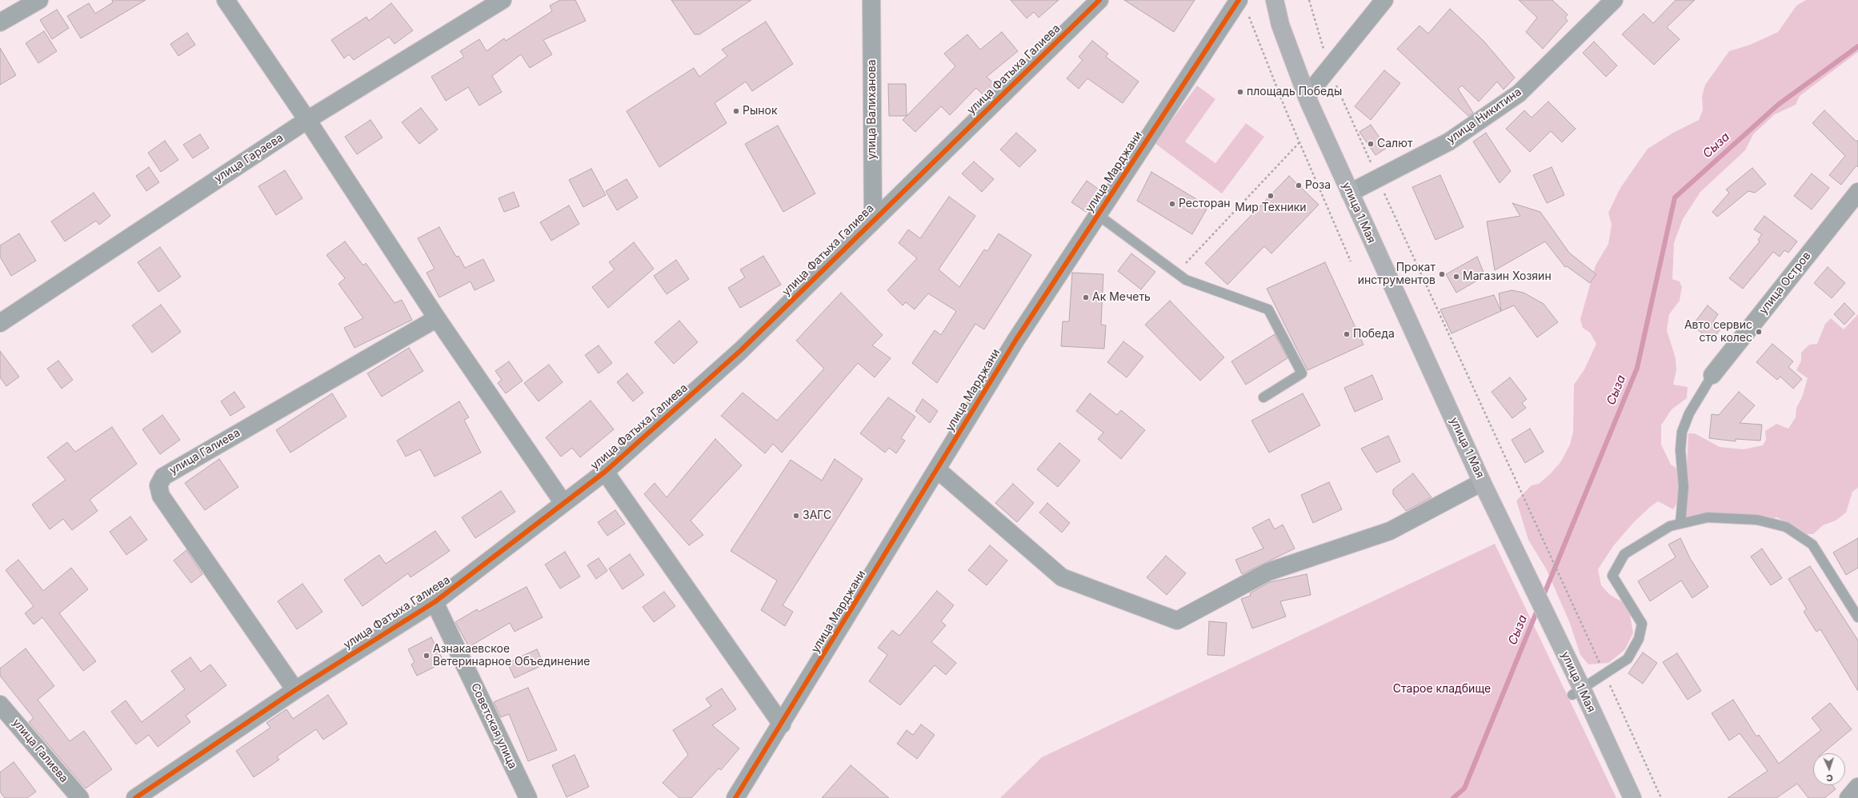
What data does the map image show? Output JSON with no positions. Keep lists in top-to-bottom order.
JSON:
{
  "streets": {
    "main road": ["улица 1 Мая"],
    "street": [
      "улица Фатыха Галиева",
      "улица Валиханова",
      "улица Никитина",
      "улица Гараева",
      "улица Марджани",
      "улица Остров",
      "улица Галиева",
      "Советская улица"
    ]
  },
  "crossings": [
    ["улица Фатыха Галиева", "улица Валиханова"],
    ["улица Фатыха Галиева", "улица Галиева"],
    ["улица Фатыха Галиева", "Советская улица"],
    ["улица Никитина", "улица 1 Мая"]
  ],
  "water": ["Сыза"],
  "parks": ["Старое кладбище"],
  "places": [
    "площадь Победы",
    "Рынок",
    "Салют",
    "Роза",
    "Мир Техники",
    "Ресторан",
    "Прокат инструментов",
    "Магазин Хозяин",
    "Ак Мечеть",
    "Авто сервис сто колес",
    "Победа",
    "ЗАГС",
    "Азнакаевское Ветеринарное Объединение"
  ],
  "north": "bottom"
}
